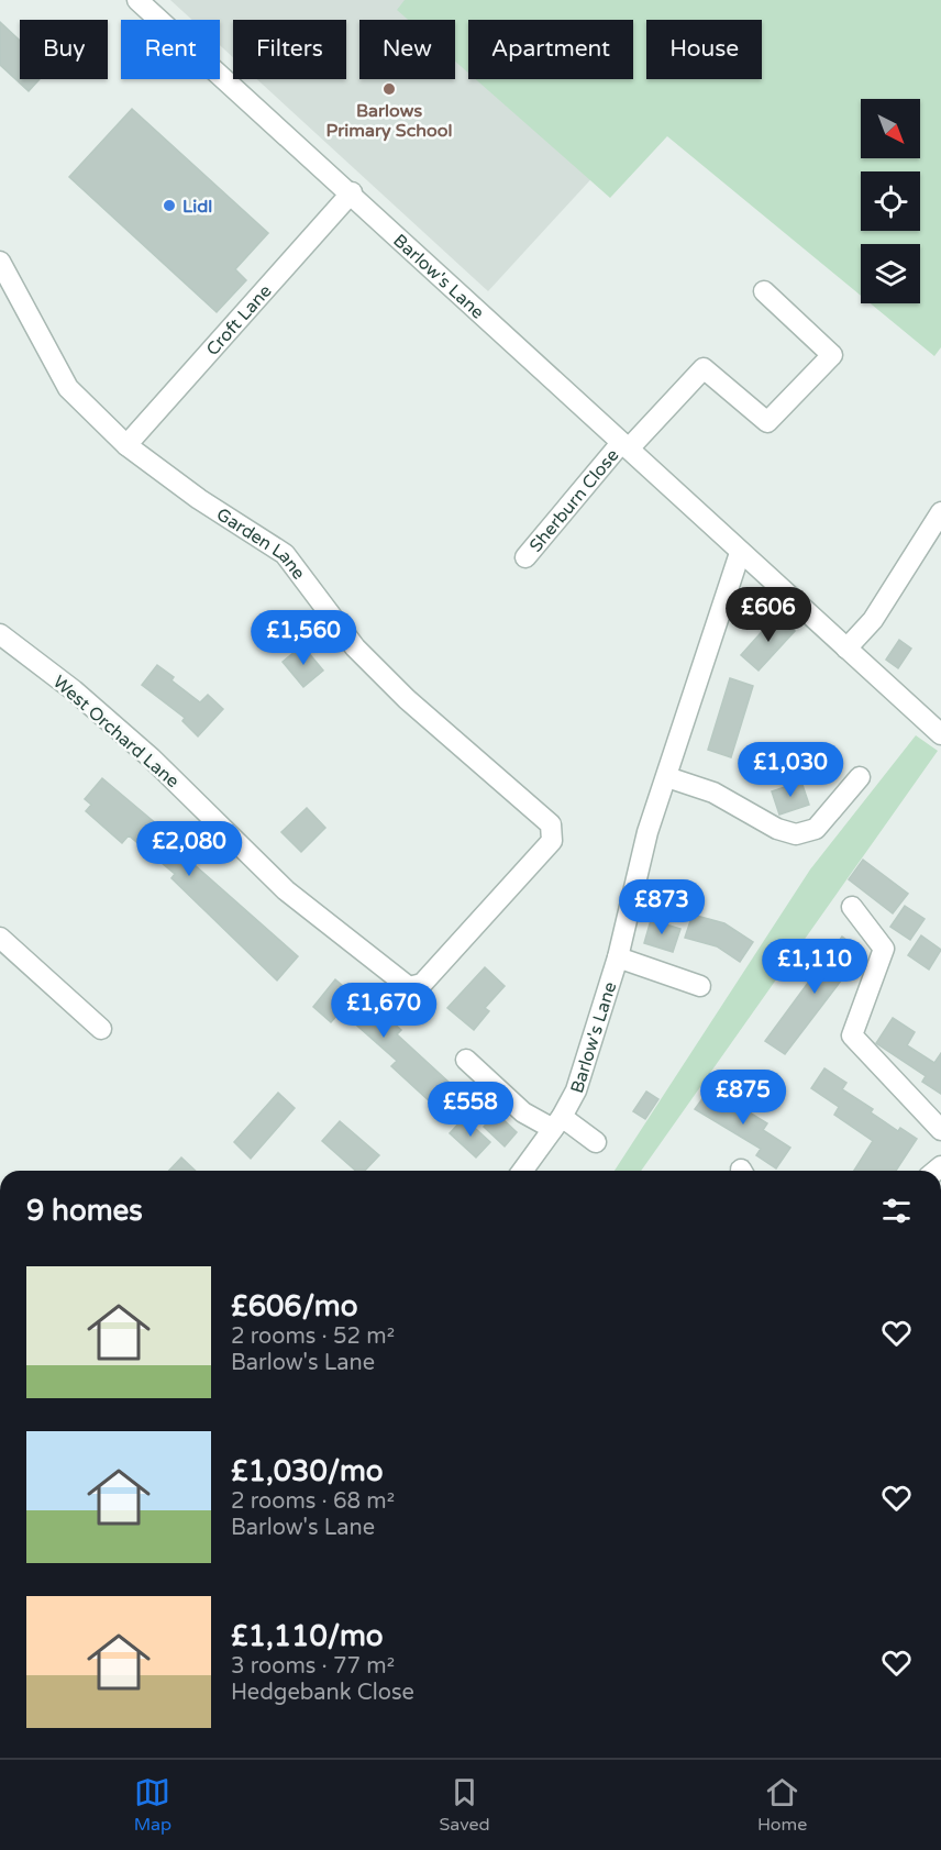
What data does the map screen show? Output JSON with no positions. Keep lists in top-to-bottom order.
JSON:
{
  "streets": {
    "street": [
      "Barlow's Lane",
      "Croft Lane",
      "Sherburn Close",
      "Garden Lane",
      "West Orchard Lane"
    ]
  },
  "crossings": [
    ["Barlow's Lane", "Croft Lane"],
    ["Barlow's Lane", "Sherburn Close"],
    ["Croft Lane", "Garden Lane"],
    ["Garden Lane", "West Orchard Lane"]
  ],
  "places": ["Barlows Primary School", "Lidl"],
  "north": "bottom right",
  "page": {
    "chip": [
      "Buy",
      "Rent",
      "Filters",
      "New",
      "Apartment",
      "House"
    ],
    "price": [
      "£606",
      "£1,560",
      "£1,030",
      "£2,080",
      "£873",
      "£1,110",
      "£1,670",
      "£875",
      "£558"
    ],
    "heading": "9 homes",
    "list": [
      {
        "name": "£606/mo",
        "note": "2 rooms · 52 m² · Barlow's Lane"
      },
      {
        "name": "£1,030/mo",
        "note": "2 rooms · 68 m² · Barlow's Lane"
      },
      {
        "name": "£1,110/mo",
        "note": "3 rooms · 77 m² · Hedgebank Close"
      }
    ],
    "tabs": ["Map", "Saved", "Home"]
  }
}
